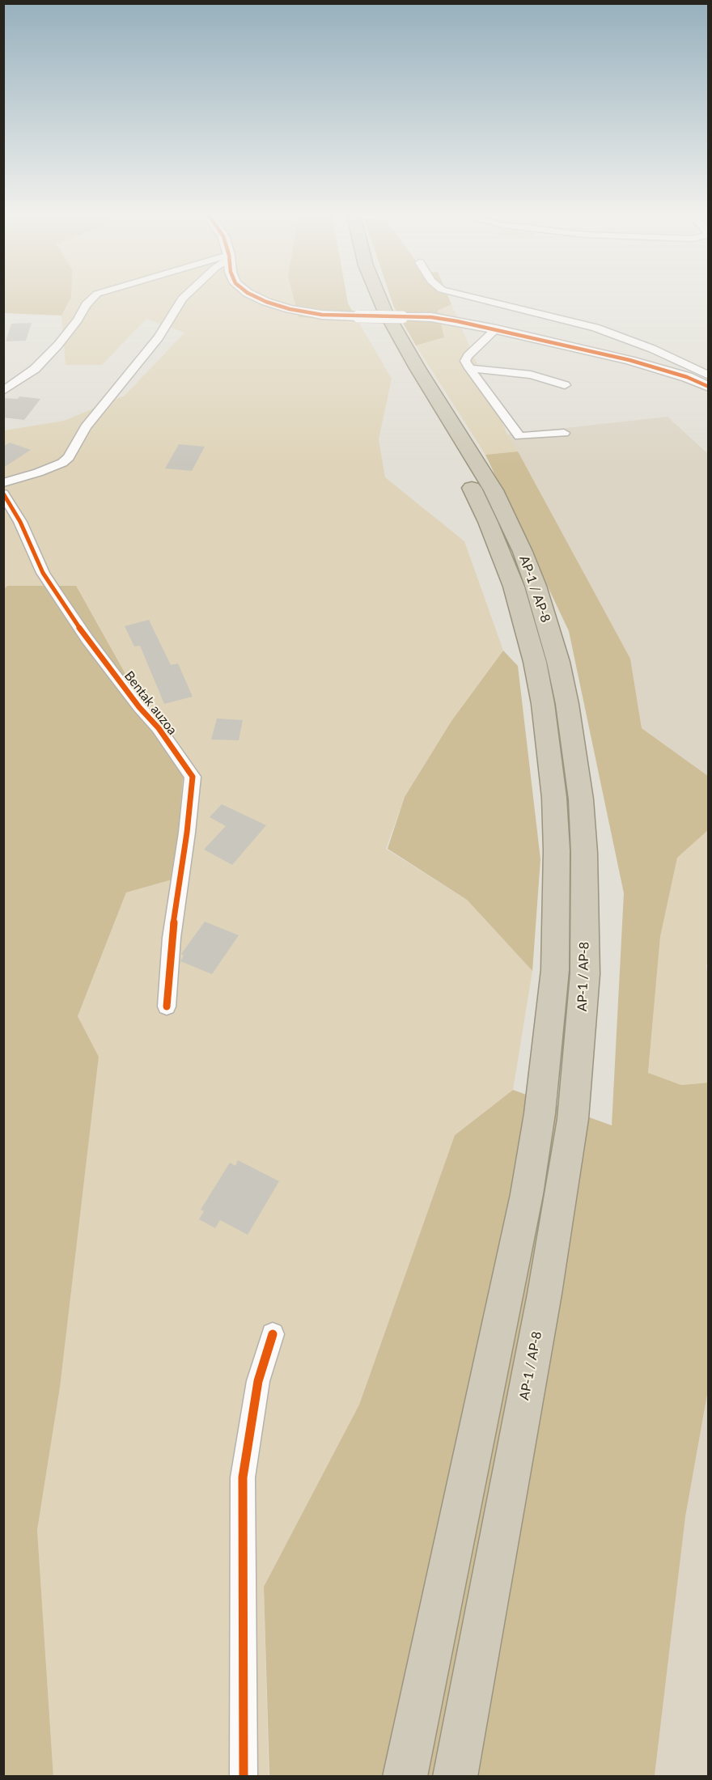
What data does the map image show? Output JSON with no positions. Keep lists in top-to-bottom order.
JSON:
{
  "streets": {
    "highway": ["AP-1 / AP-8"],
    "street": ["Bentak auzoa"]
  }
}
